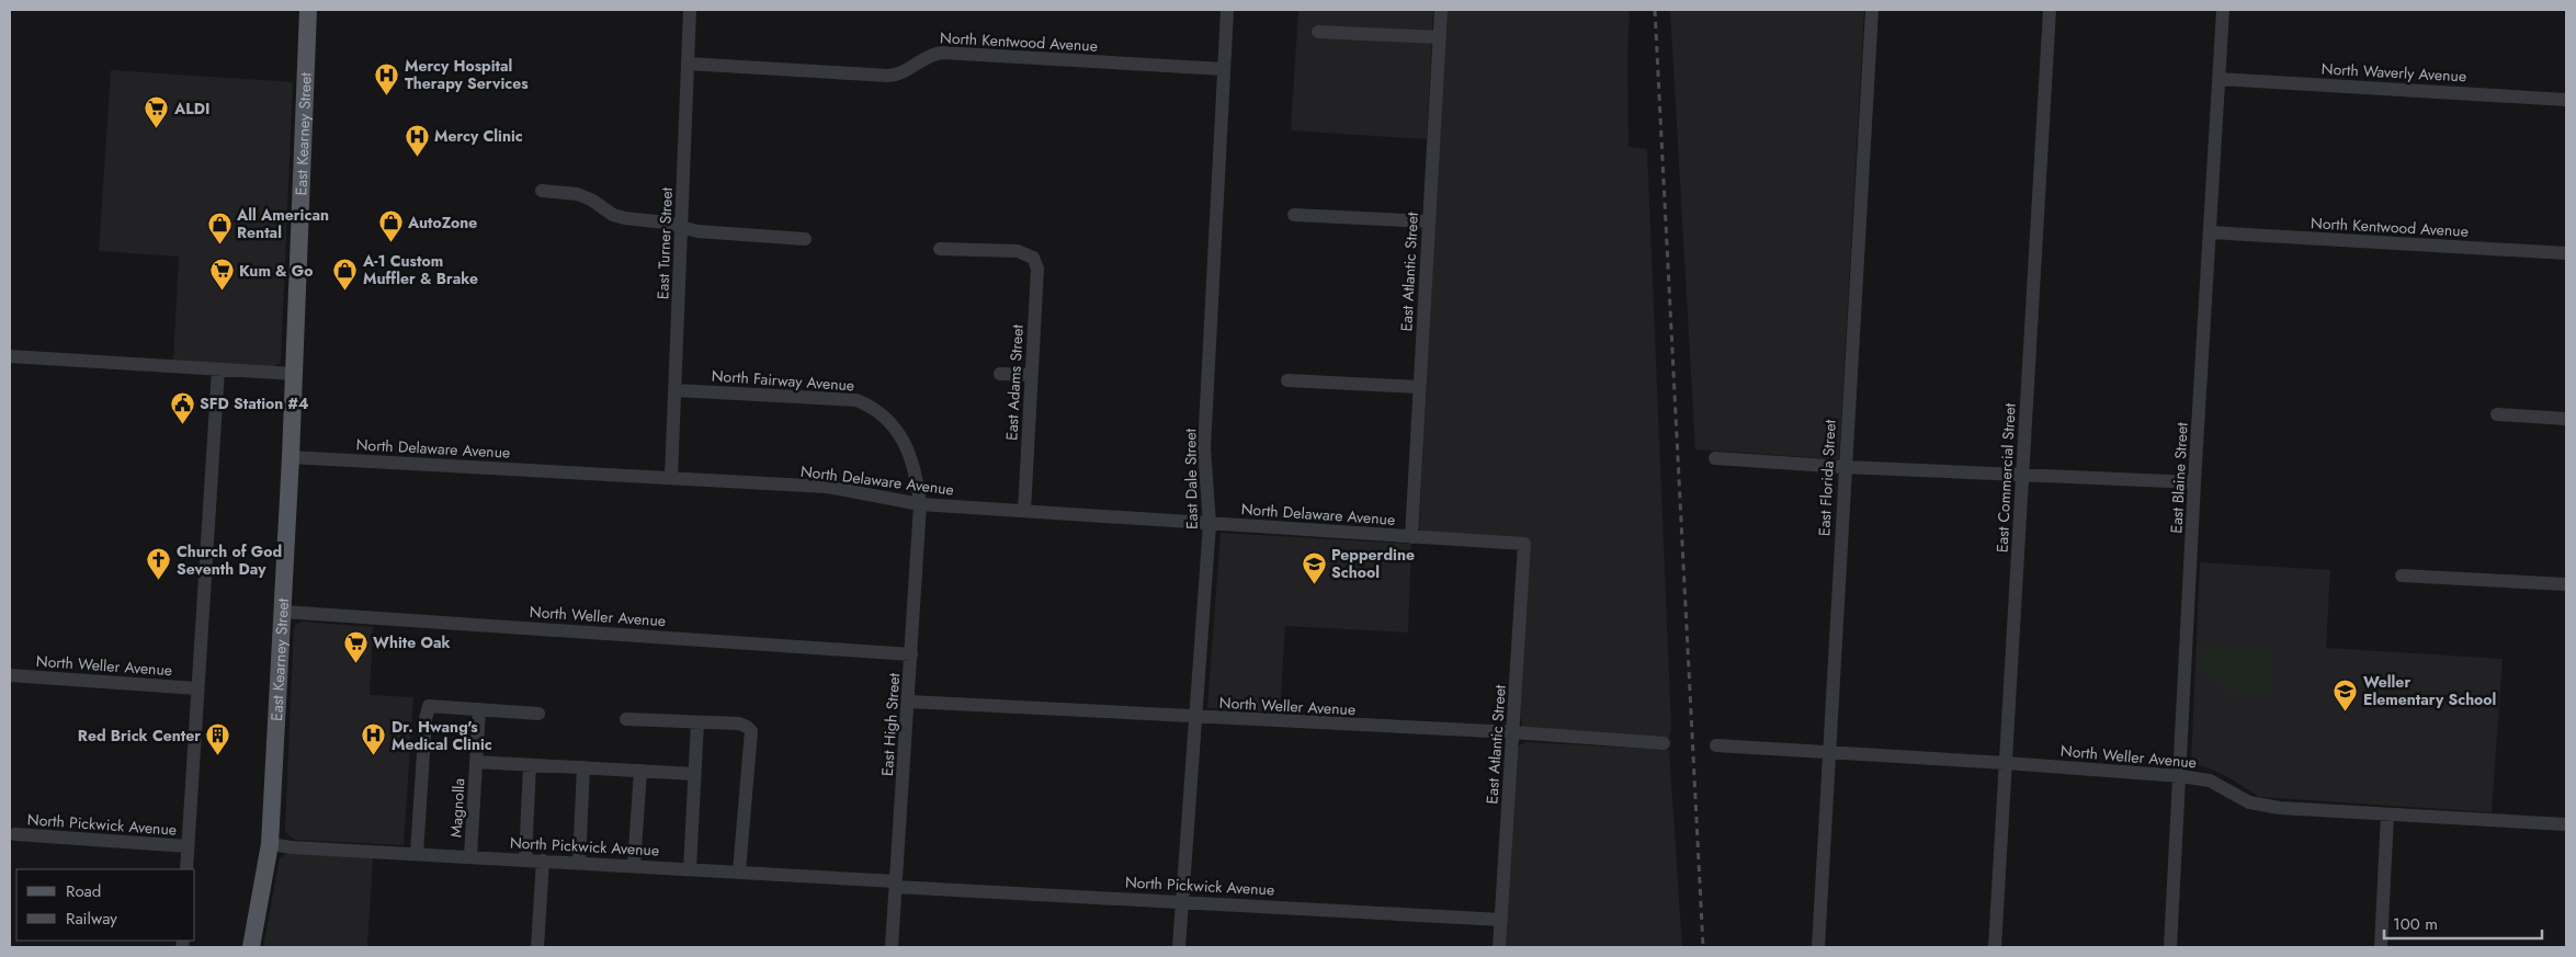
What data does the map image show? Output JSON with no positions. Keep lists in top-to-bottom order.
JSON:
{
  "streets": {
    "main road": ["East Kearney Street"],
    "street": [
      "North Kentwood Avenue",
      "North Waverly Avenue",
      "East Turner Street",
      "East Atlantic Street",
      "North Fairway Avenue",
      "East Adams Street",
      "North Delaware Avenue",
      "East Florida Street",
      "East Commercial Street",
      "East Blaine Street",
      "East Dale Street",
      "North Weller Avenue",
      "East High Street",
      "Magnolla",
      "North Pickwick Avenue"
    ]
  },
  "crossings": [
    ["North Kentwood Avenue", "East Turner Street"],
    ["North Kentwood Avenue", "East Blaine Street"],
    ["North Kentwood Avenue", "East Dale Street"],
    ["North Waverly Avenue", "East Blaine Street"],
    ["East Kearney Street", "North Delaware Avenue"],
    ["East Kearney Street", "North Weller Avenue"],
    ["East Kearney Street", "North Pickwick Avenue"],
    ["East Turner Street", "North Fairway Avenue"],
    ["East Turner Street", "North Delaware Avenue"],
    ["East Atlantic Street", "North Delaware Avenue"],
    ["East Atlantic Street", "North Weller Avenue"],
    ["East Atlantic Street", "North Pickwick Avenue"],
    ["North Fairway Avenue", "North Delaware Avenue"],
    ["North Fairway Avenue", "East High Street"],
    ["East Adams Street", "North Delaware Avenue"],
    ["North Delaware Avenue", "East Dale Street"],
    ["North Delaware Avenue", "East High Street"],
    ["East Florida Street", "North Weller Avenue"],
    ["East Commercial Street", "North Weller Avenue"],
    ["East Blaine Street", "North Weller Avenue"],
    ["East Dale Street", "North Weller Avenue"],
    ["East Dale Street", "North Pickwick Avenue"],
    ["North Weller Avenue", "East High Street"],
    ["East High Street", "North Pickwick Avenue"],
    ["Magnolla", "North Pickwick Avenue"]
  ],
  "places": {
    "hospital": ["Mercy Hospital Therapy Services", "Mercy Clinic", "Dr. Hwang's Medical Clinic"],
    "supermarket": ["ALDI", "Kum & Go", "White Oak"],
    "shop": ["AutoZone", "All American Rental", "A-1 Custom Muffler & Brake"],
    "public building": ["SFD Station #4"],
    "church": ["Church of God Seventh Day"],
    "school or university": ["Pepperdine School", "Weller Elementary School"],
    "building": ["Red Brick Center"]
  },
  "legend": ["Road", "Railway"],
  "scale_bar": "100 m"
}
